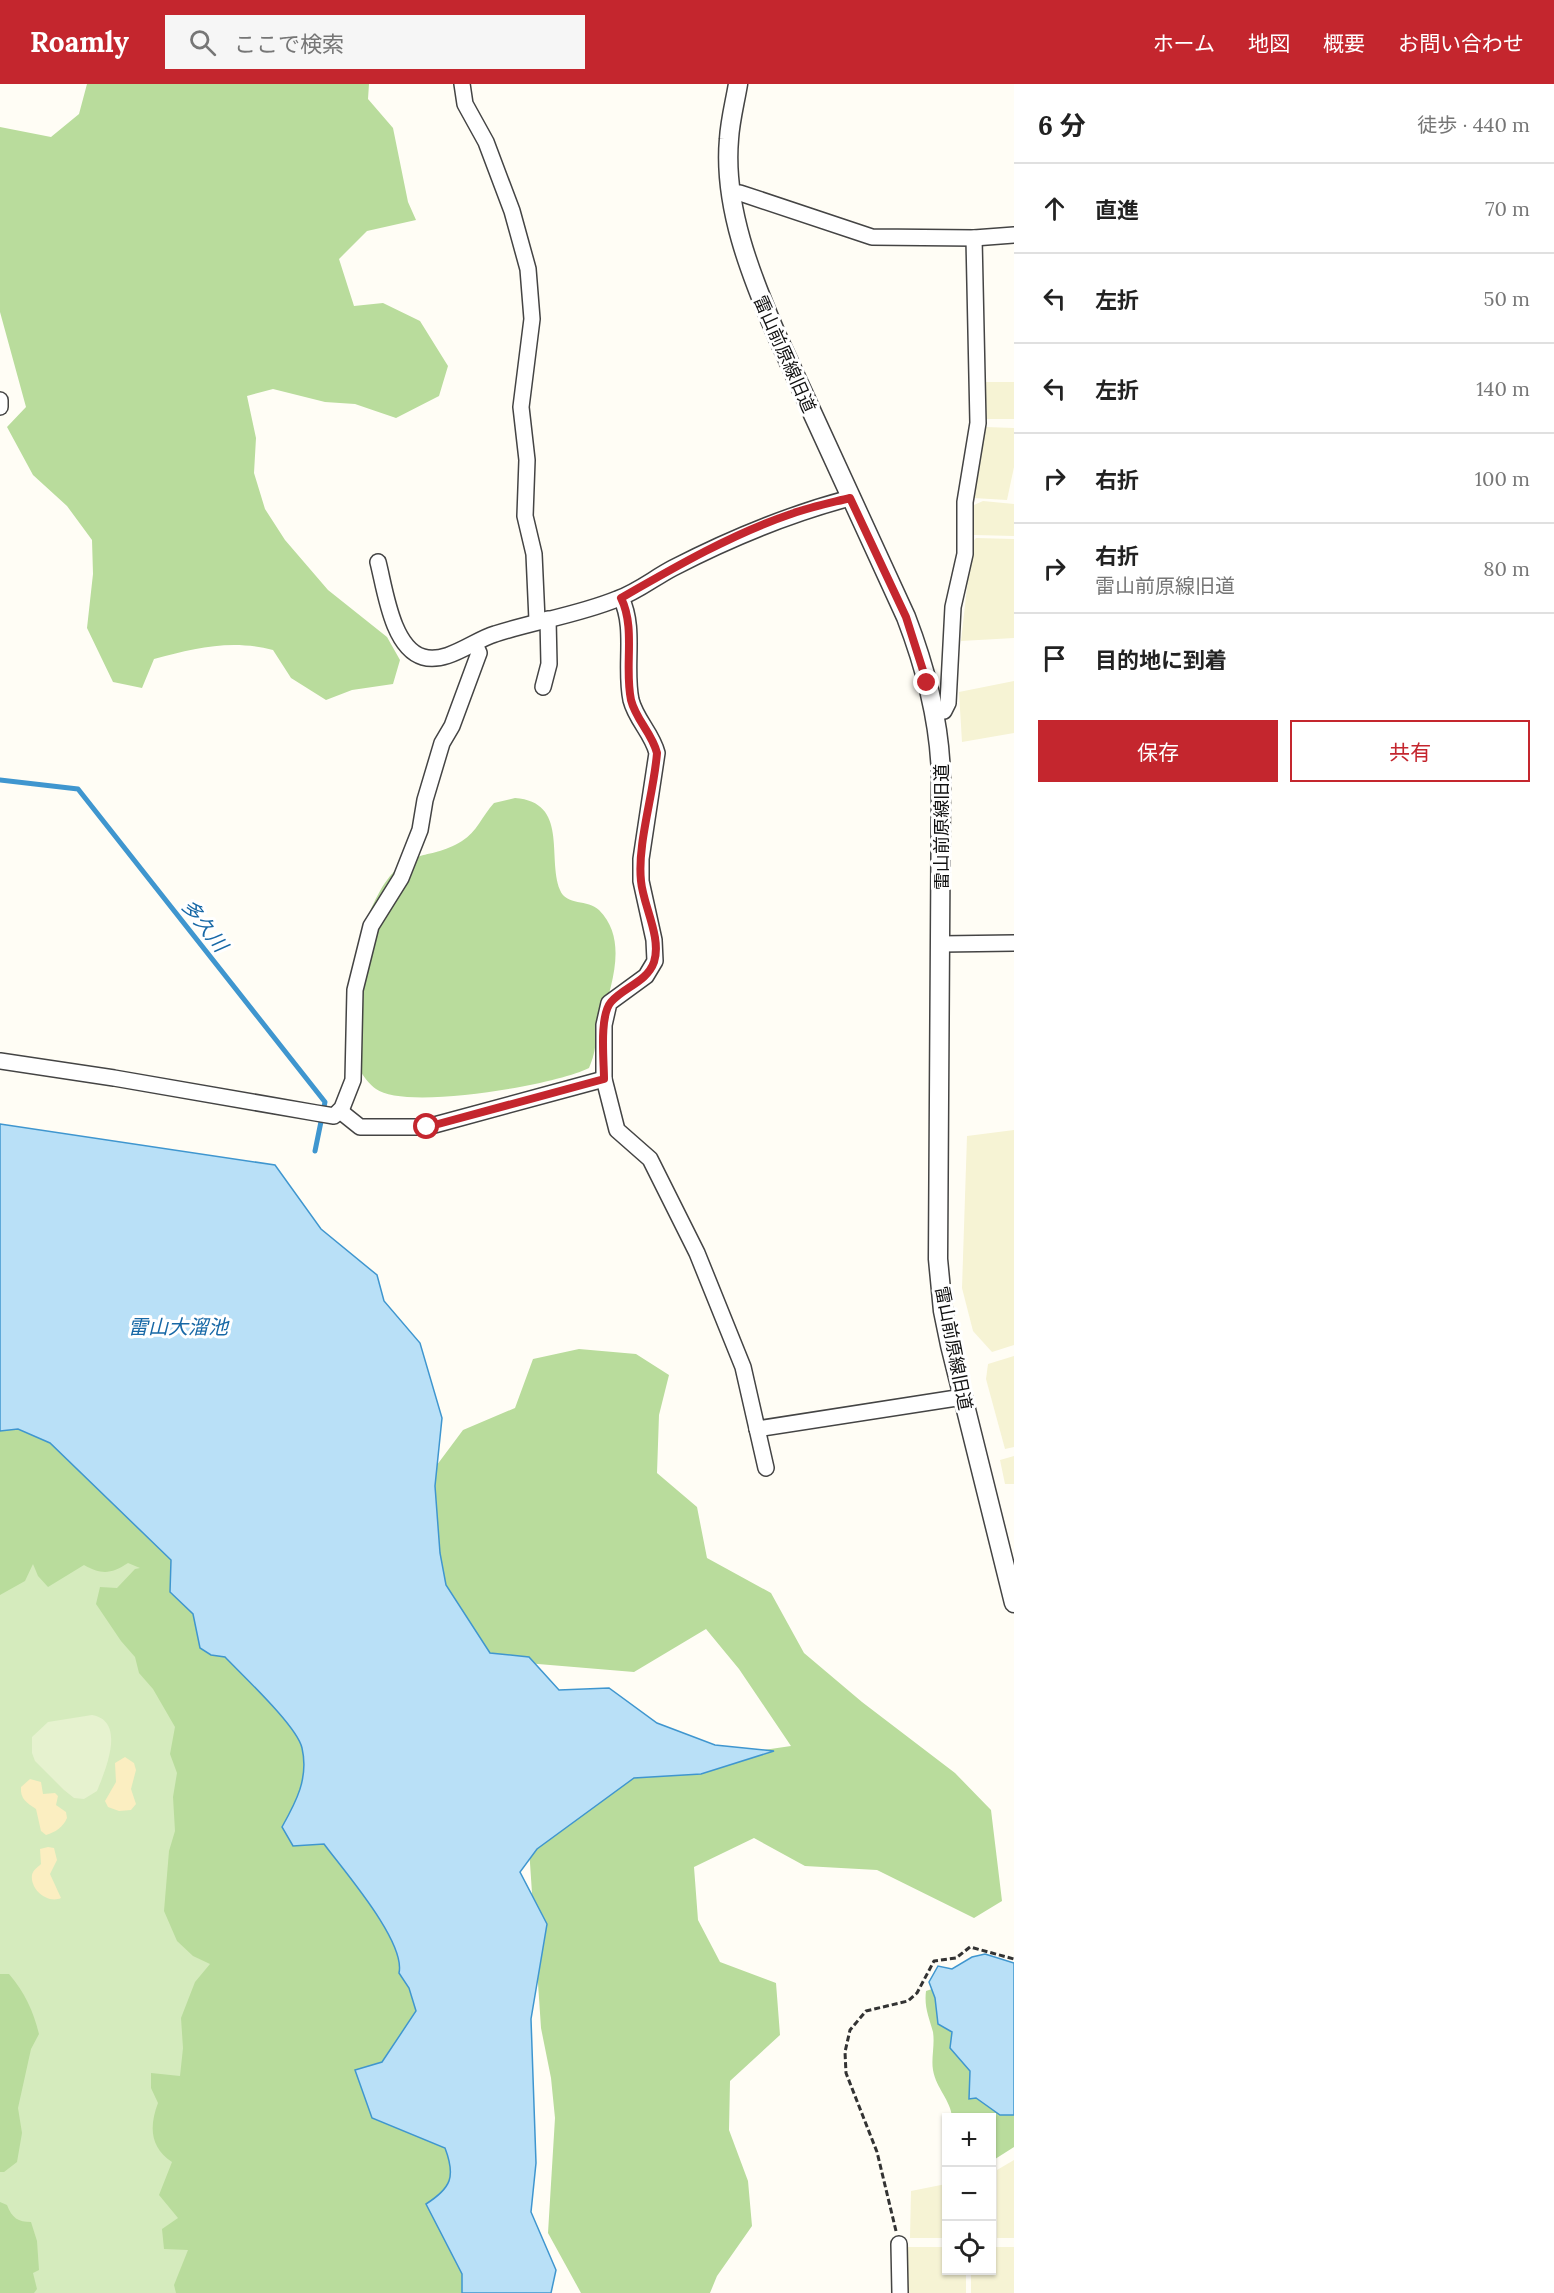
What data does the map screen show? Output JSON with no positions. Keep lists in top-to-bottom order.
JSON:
{
  "streets": {
    "street": ["雷山前原線旧道"]
  },
  "water": ["多久川", "雷山大溜池"],
  "page": {
    "header": "Roamly",
    "search": "ここで検索",
    "nav": [
      "ホーム",
      "地図",
      "概要",
      "お問い合わせ"
    ],
    "heading": ["6 分", "徒歩 · 440 m"],
    "list": [
      ["直進", "70 m"],
      ["左折", "50 m"],
      ["左折", "140 m"],
      ["右折", "100 m"],
      ["右折", "雷山前原線旧道", "80 m"],
      "目的地に到着"
    ],
    "buttons": ["保存", "共有"],
    "map_buttons": ["+", "−"]
  }
}
